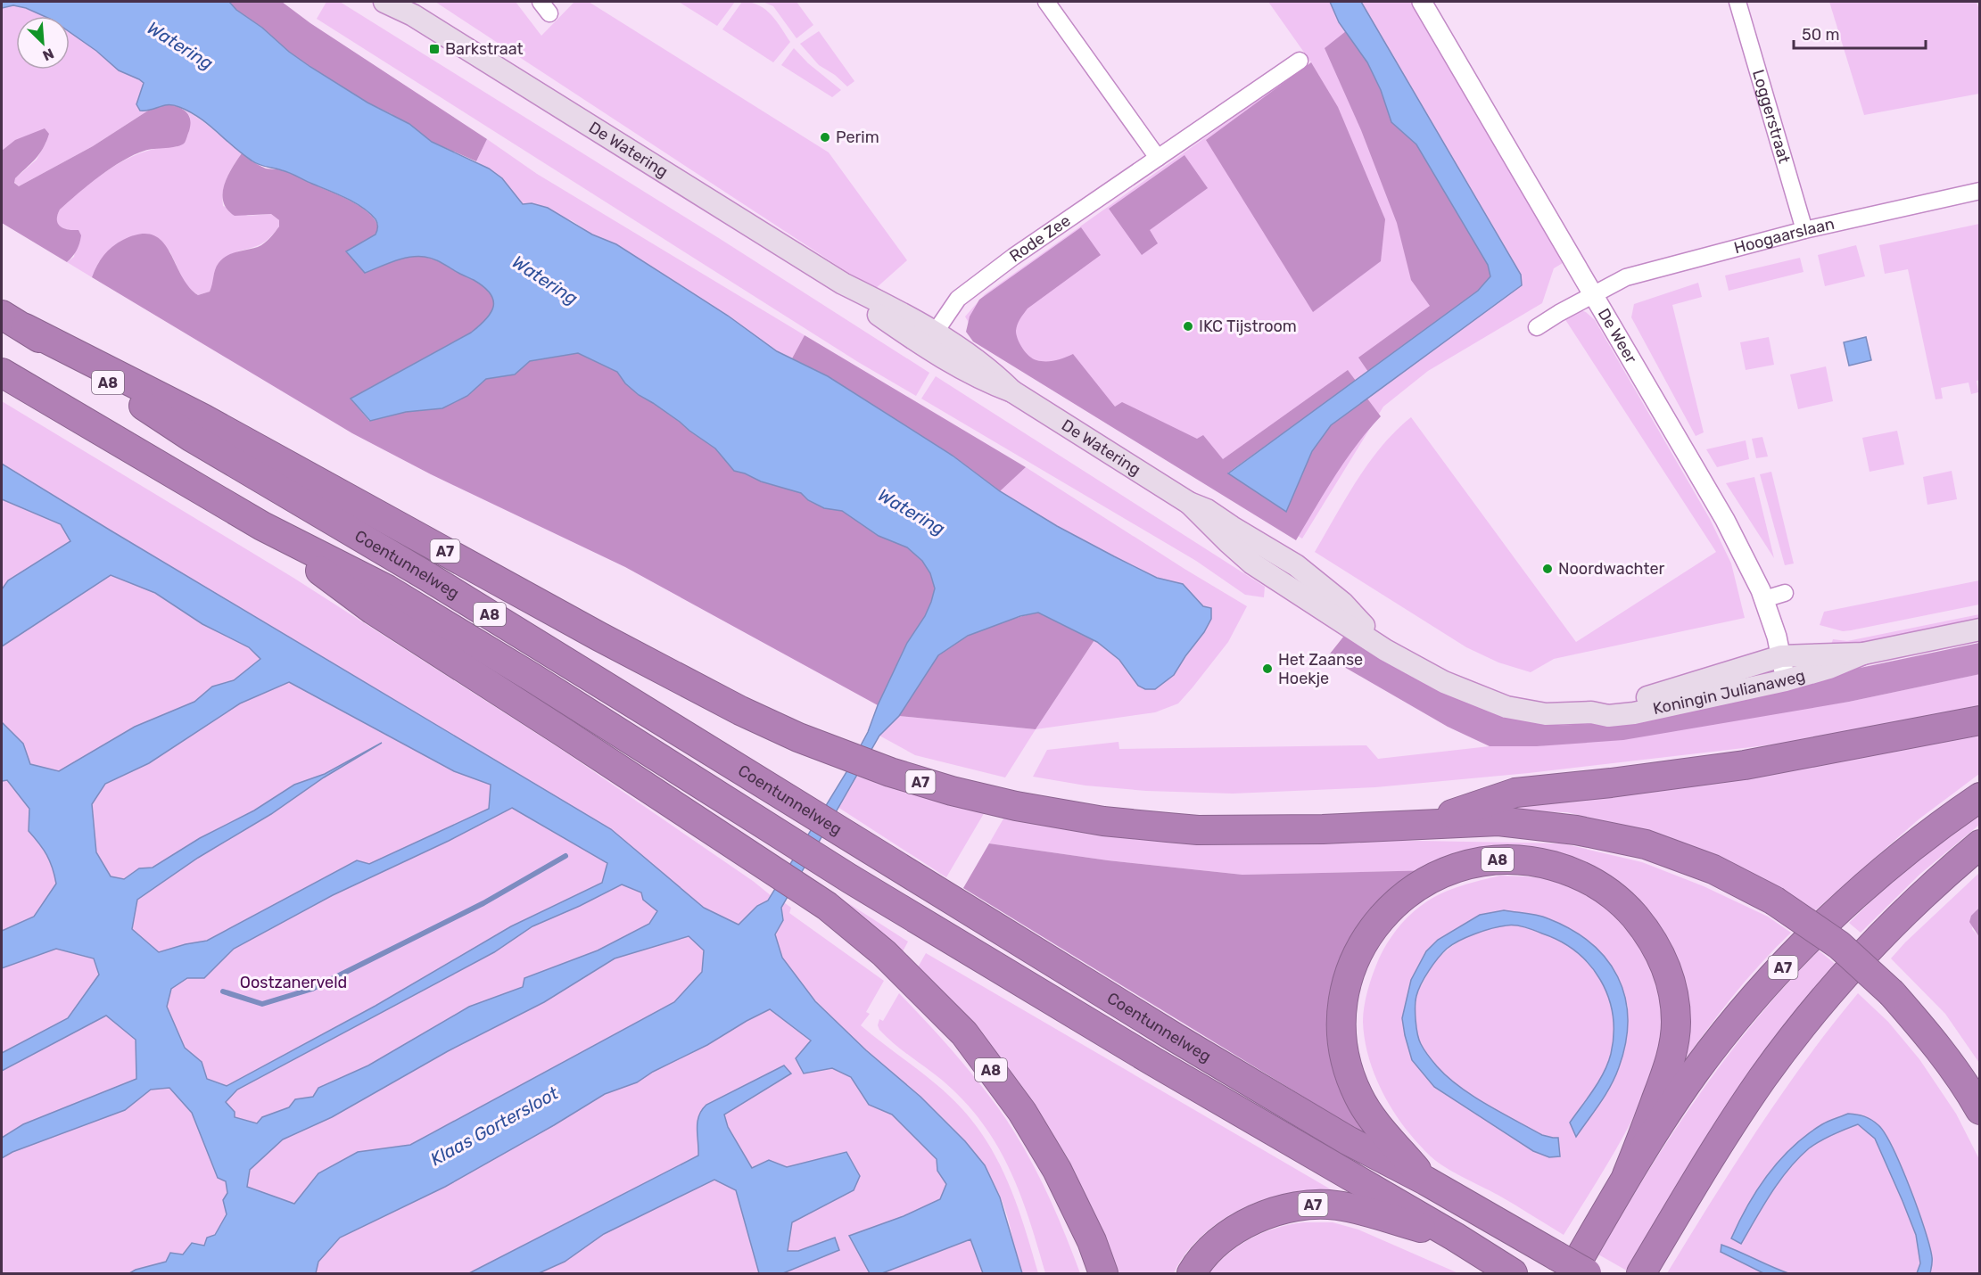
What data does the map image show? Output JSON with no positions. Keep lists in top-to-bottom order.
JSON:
{
  "streets": {
    "highway": ["A8", "A7", "Coentunnelweg"],
    "main road": ["De Watering", "Koningin Julianaweg"],
    "street": [
      "Loggerstraat",
      "Hoogaarslaan",
      "Rode Zee",
      "De Weer"
    ]
  },
  "crossings": [
    ["Loggerstraat", "Hoogaarslaan"],
    ["De Watering", "Rode Zee"],
    ["De Watering", "Koningin Julianaweg"],
    ["Hoogaarslaan", "De Weer"],
    ["De Weer", "Koningin Julianaweg"],
    ["A8", "A7"],
    ["A8", "Coentunnelweg"],
    ["A7", "Coentunnelweg"]
  ],
  "water": ["Watering", "Klaas Gortersloot"],
  "parks": ["Oostzanerveld"],
  "places": {
    "transit": ["Barkstraat"],
    "other": [
      "Perim",
      "IKC Tijstroom",
      "Noordwachter",
      "Het Zaanse Hoekje"
    ]
  },
  "scale_bar": "50 m",
  "north": "bottom right"
}
